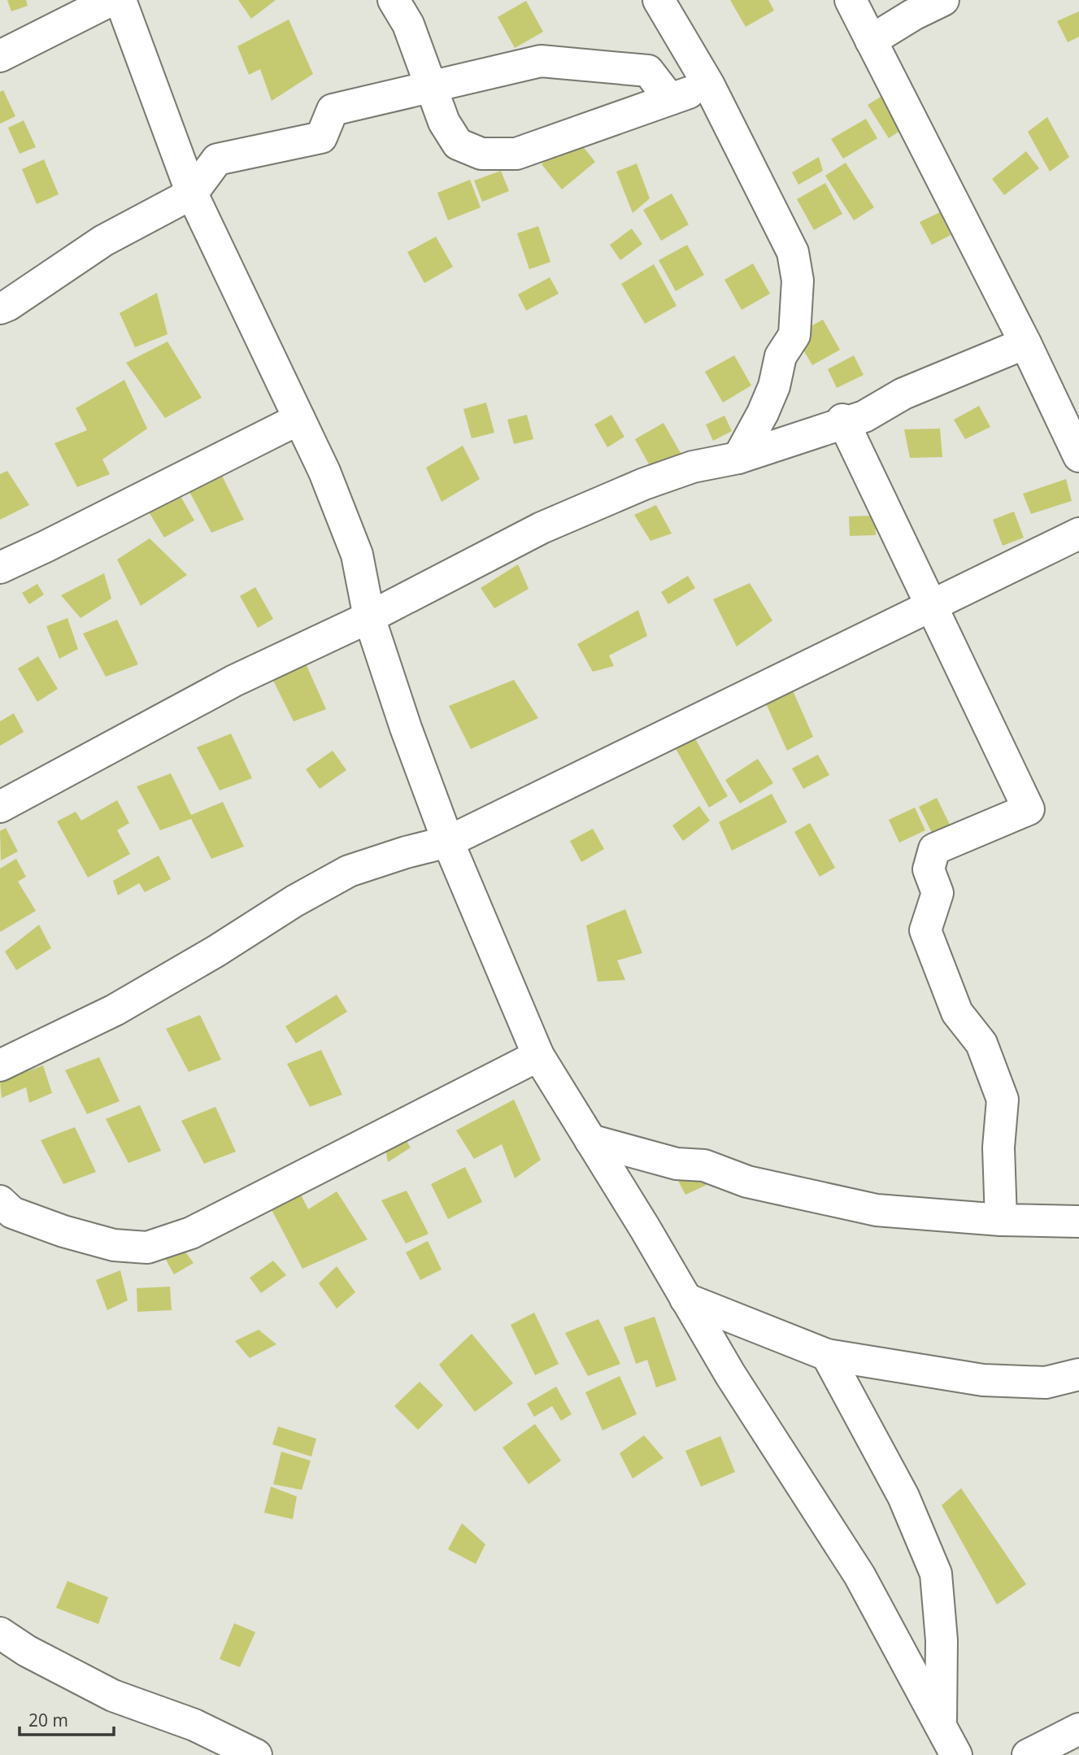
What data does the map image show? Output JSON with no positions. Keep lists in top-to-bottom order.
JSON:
{
  "scale_bar": "20 m"
}
